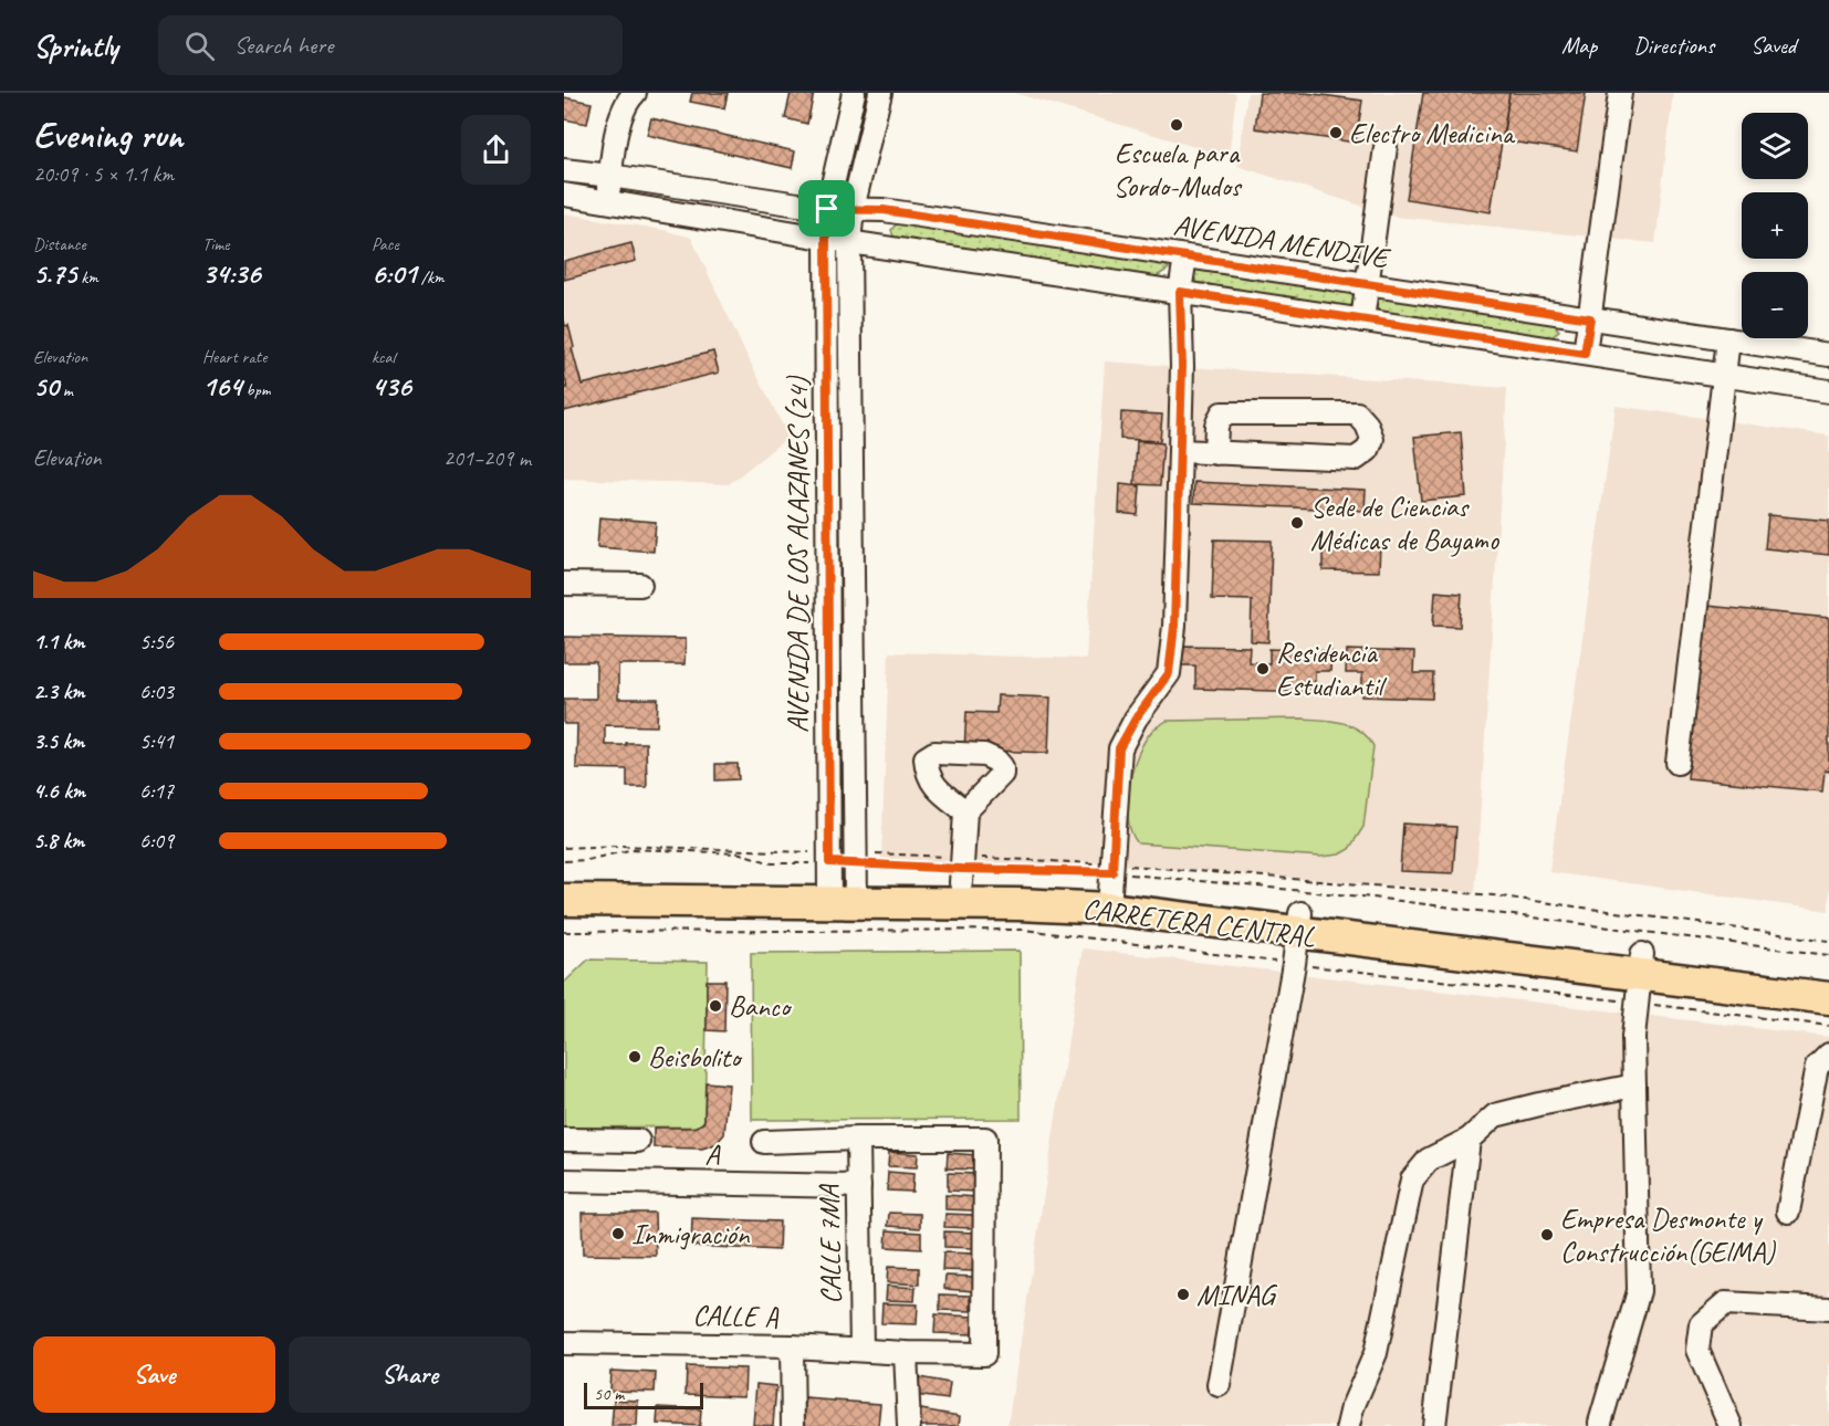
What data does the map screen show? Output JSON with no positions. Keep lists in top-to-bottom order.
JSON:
{
  "streets": {
    "highway": ["CARRETERA CENTRAL"],
    "street": [
      "AVENIDA MENDIVE",
      "AVENIDA DE LOS ALAZANES (24)",
      "A",
      "CALLE 7MA",
      "CALLE A"
    ]
  },
  "crossings": [
    ["AVENIDA MENDIVE", "AVENIDA DE LOS ALAZANES (24)"],
    ["AVENIDA DE LOS ALAZANES (24)", "CARRETERA CENTRAL"],
    ["A", "CALLE 7MA"],
    ["CALLE 7MA", "CALLE A"]
  ],
  "places": [
    "Escuela para Sordo-Mudos",
    "Electro Medicina",
    "Sede de Ciencias Médicas de Bayamo",
    "Residencia Estudiantil",
    "Banco",
    "Beisbolito",
    "Inmigración",
    "Empresa Desmonte y Construcción(GElMA)",
    "MINAG"
  ],
  "scale_bar": "50 m",
  "page": {
    "header": "Sprintly",
    "search": "Search here",
    "nav": ["Map", "Directions", "Saved"],
    "heading": ["Evening run", "20:09 · 5 × 1.1 km"],
    "map_buttons": ["+", "−"],
    "stats": [
      ["Distance", "5.75 km"],
      ["Time", "34:36"],
      ["Pace", "6:01 /km"],
      ["Elevation", "50 m"],
      ["Heart rate", "164 bpm"],
      ["kcal", "436"]
    ],
    "chart": ["Elevation", "201–209 m"],
    "list": [
      {
        "name": "1.1 km",
        "note": "5:56"
      },
      {
        "name": "2.3 km",
        "note": "6:03"
      },
      {
        "name": "3.5 km",
        "note": "5:41"
      },
      {
        "name": "4.6 km",
        "note": "6:17"
      },
      {
        "name": "5.8 km",
        "note": "6:09"
      }
    ],
    "buttons": ["Save", "Share"],
    "scale": "50 m"
  }
}
